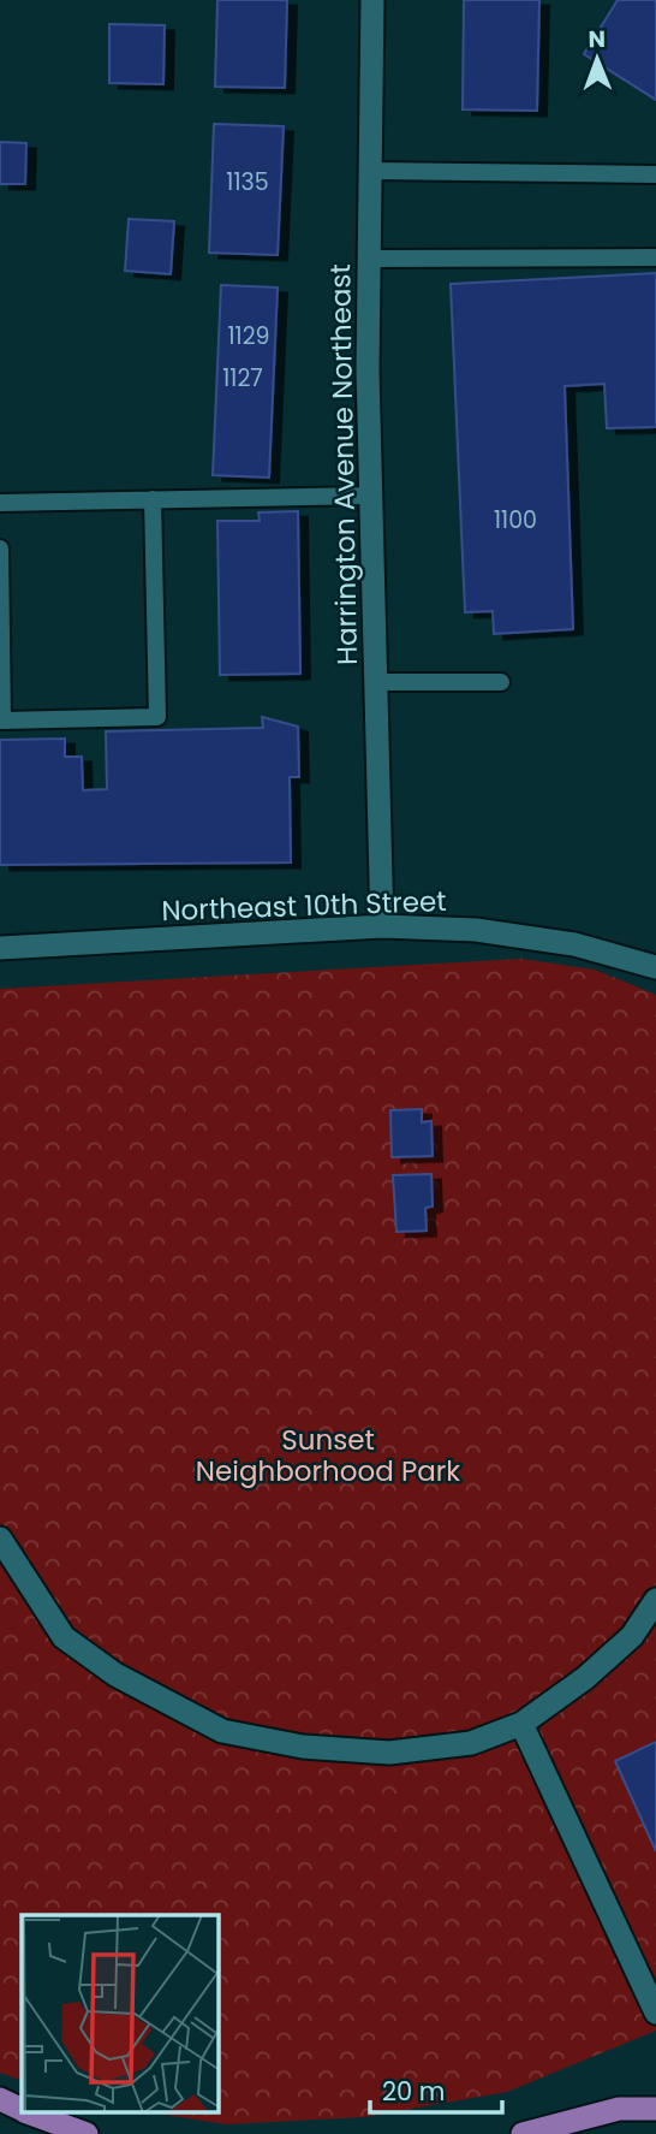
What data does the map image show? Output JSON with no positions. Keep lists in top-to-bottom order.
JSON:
{
  "streets": {
    "street": ["Harrington Avenue Northeast", "Northeast 10th Street"]
  },
  "crossings": [
    ["Harrington Avenue Northeast", "Northeast 10th Street"]
  ],
  "parks": ["Sunset Neighborhood Park"],
  "house_numbers": [
    "1135",
    "1129",
    "1127",
    "1100"
  ],
  "scale_bar": "20 m",
  "north": "top"
}
